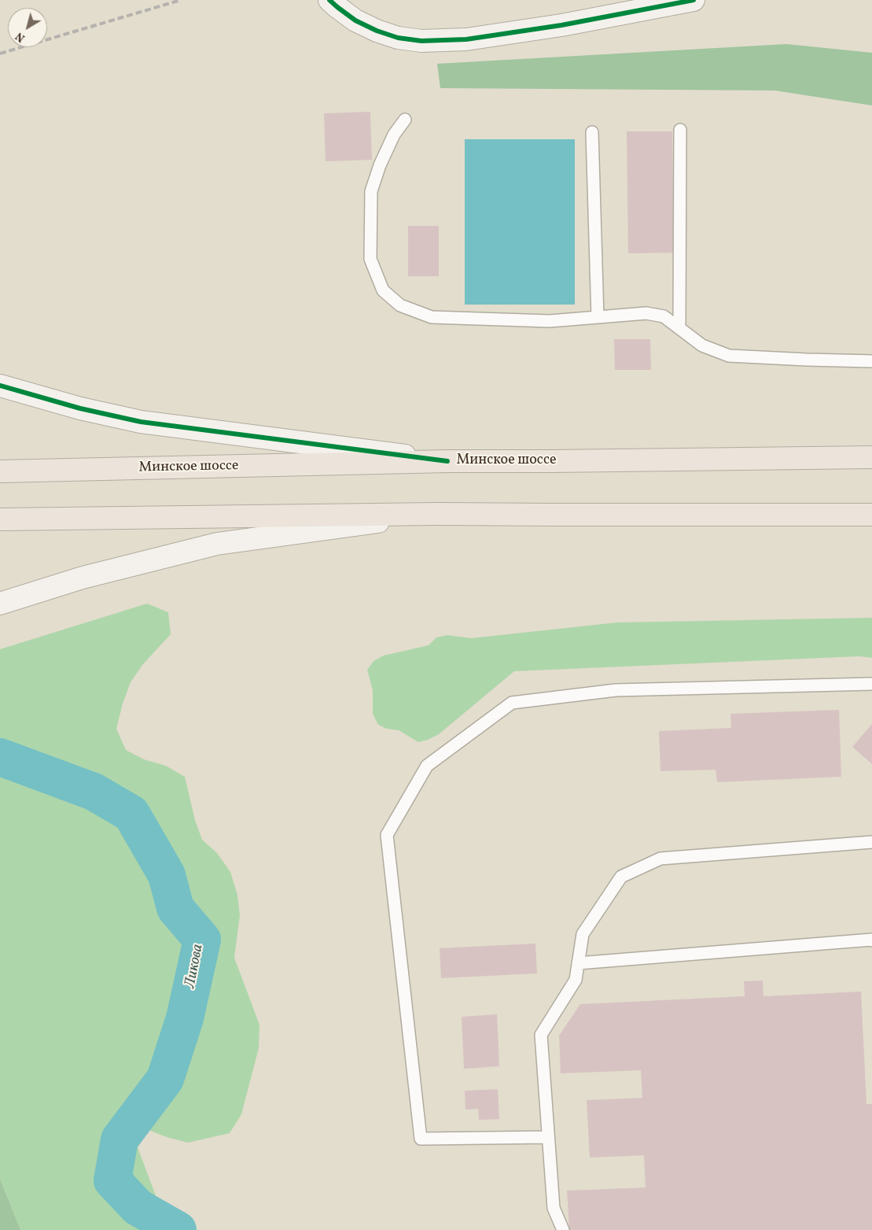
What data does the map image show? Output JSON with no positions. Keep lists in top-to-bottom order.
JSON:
{
  "streets": {
    "highway": ["Минское шоссе"]
  },
  "water": ["Ликова"],
  "north": "bottom left"
}
